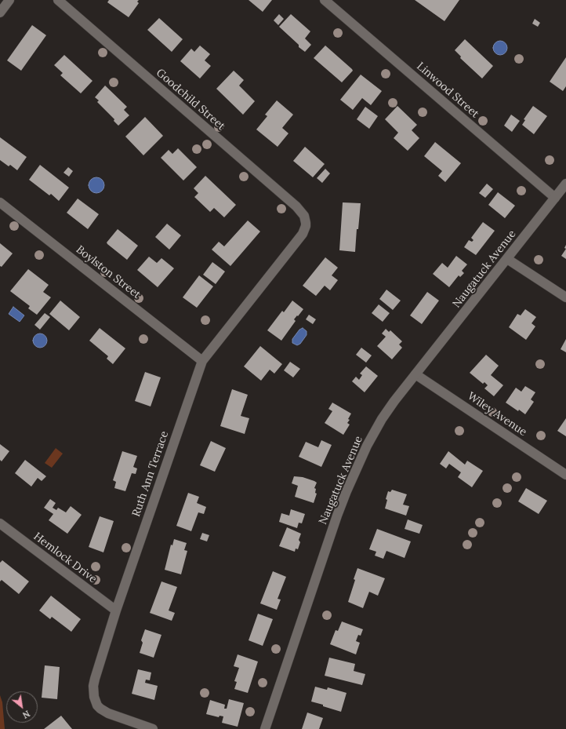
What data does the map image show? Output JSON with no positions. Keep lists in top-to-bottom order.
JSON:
{
  "streets": {
    "street": [
      "Linwood Street",
      "Goodchild Street",
      "Naugatuck Avenue",
      "Boylston Street",
      "Wiley Avenue",
      "Ruth Ann Terrace",
      "Hemlock Drive"
    ]
  },
  "crossings": [
    ["Linwood Street", "Naugatuck Avenue"],
    ["Goodchild Street", "Ruth Ann Terrace"],
    ["Naugatuck Avenue", "Wiley Avenue"],
    ["Boylston Street", "Ruth Ann Terrace"],
    ["Ruth Ann Terrace", "Hemlock Drive"]
  ],
  "north": "bottom right"
}
